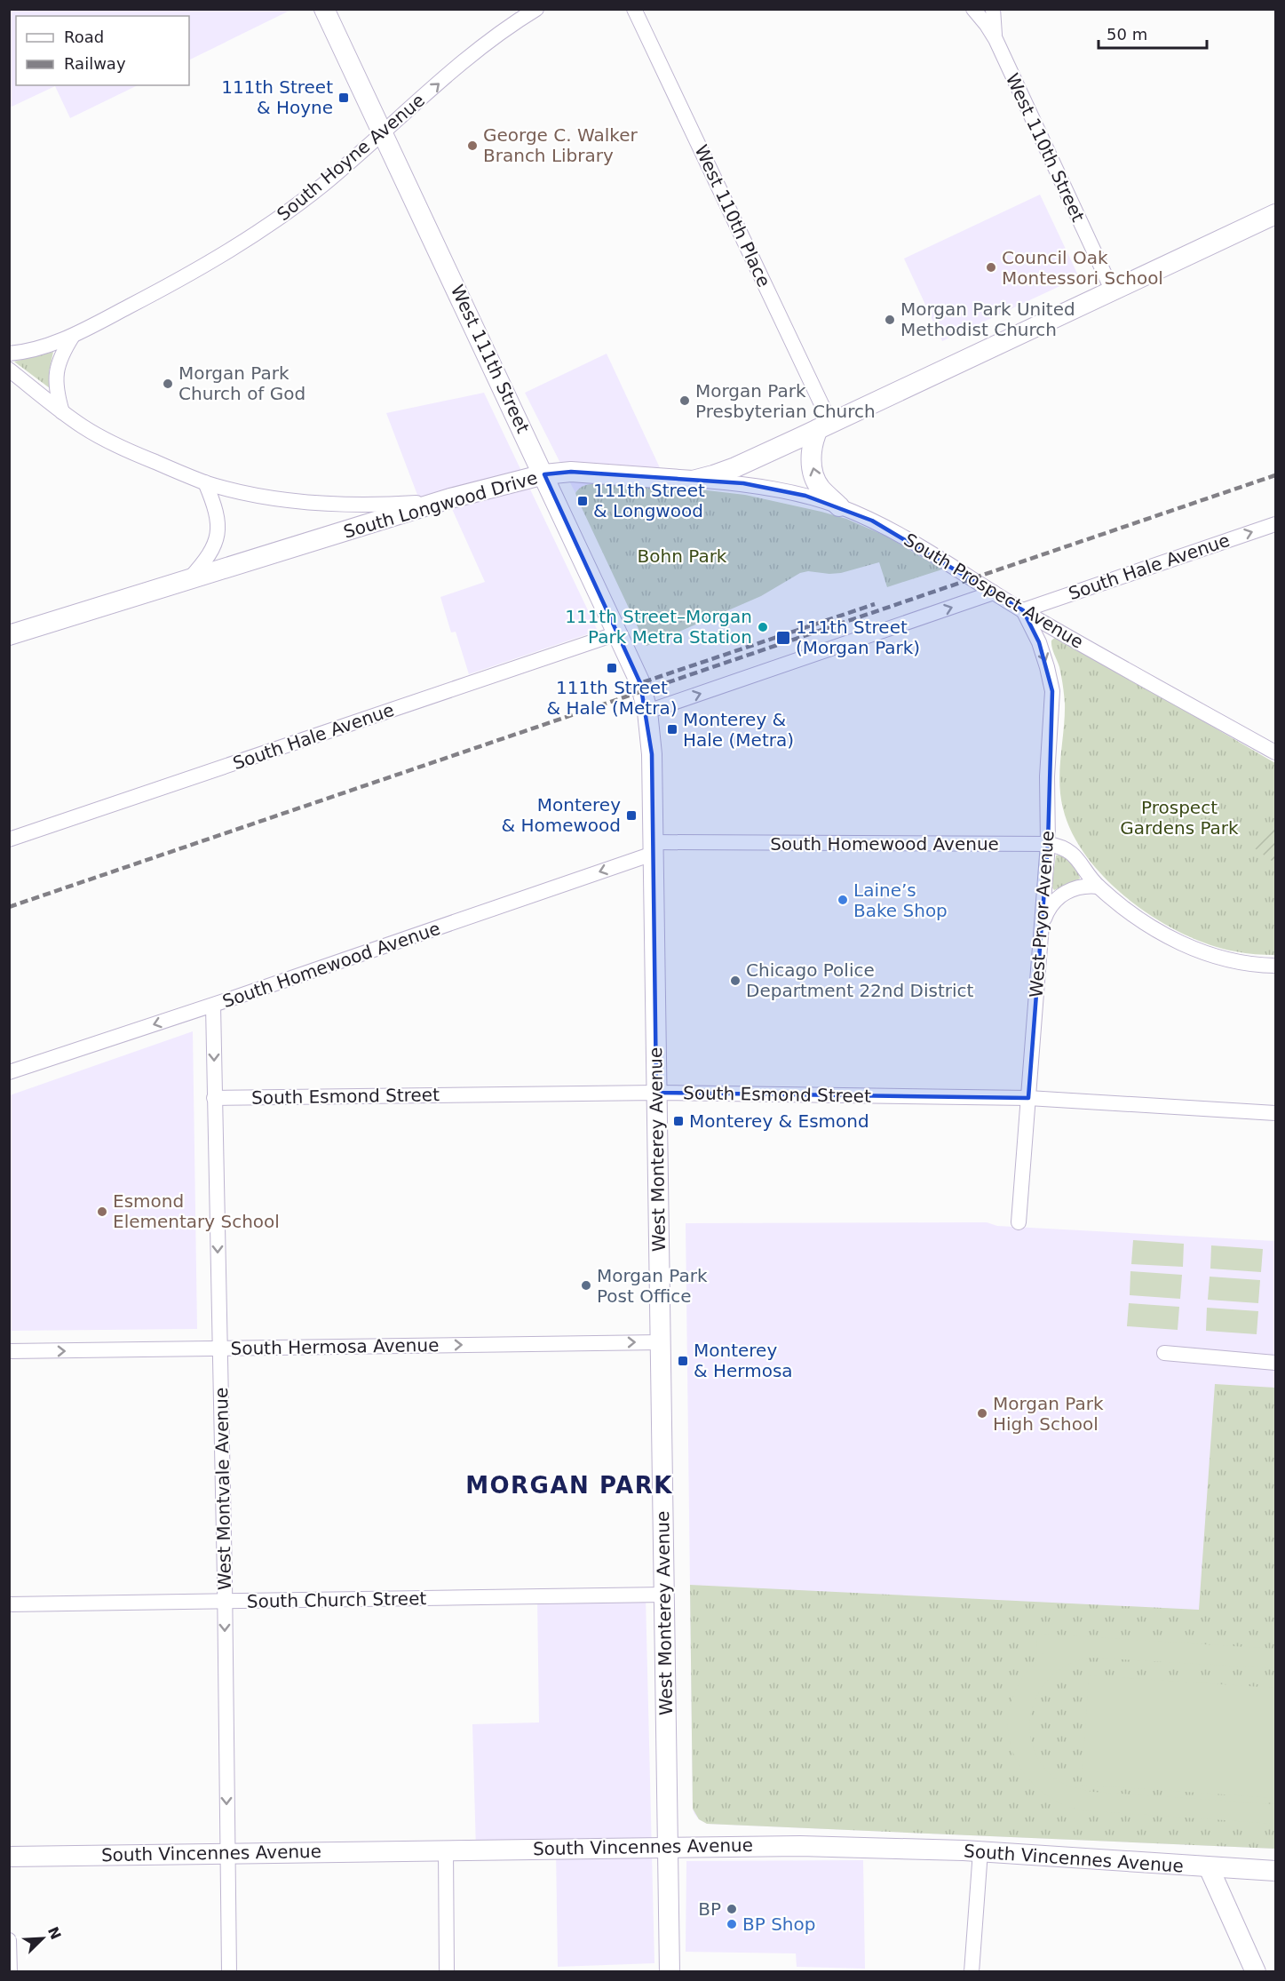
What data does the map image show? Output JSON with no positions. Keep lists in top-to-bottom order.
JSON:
{
  "streets": {
    "main road": [
      "West 111th Street",
      "South Longwood Drive",
      "West Monterey Avenue",
      "South Vincennes Avenue"
    ],
    "street": [
      "West 110th Street",
      "South Hoyne Avenue",
      "West 110th Place",
      "South Hale Avenue",
      "South Prospect Avenue",
      "South Homewood Avenue",
      "West Pryor Avenue",
      "South Esmond Street",
      "South Hermosa Avenue",
      "West Montvale Avenue",
      "South Church Street"
    ]
  },
  "crossings": [
    ["West 110th Street", "South Longwood Drive"],
    ["South Hoyne Avenue", "West 111th Street"],
    ["West 110th Place", "South Longwood Drive"],
    ["West 111th Street", "South Longwood Drive"],
    ["West 111th Street", "South Hale Avenue"],
    ["West 111th Street", "West Monterey Avenue"],
    ["South Longwood Drive", "South Prospect Avenue"],
    ["South Hale Avenue", "South Prospect Avenue"],
    ["South Hale Avenue", "West Pryor Avenue"],
    ["South Prospect Avenue", "West Pryor Avenue"],
    ["South Homewood Avenue", "West Pryor Avenue"],
    ["South Homewood Avenue", "West Monterey Avenue"],
    ["South Homewood Avenue", "West Montvale Avenue"],
    ["West Pryor Avenue", "South Esmond Street"],
    ["South Esmond Street", "West Monterey Avenue"],
    ["South Esmond Street", "West Montvale Avenue"],
    ["West Monterey Avenue", "South Hermosa Avenue"],
    ["West Monterey Avenue", "South Church Street"],
    ["West Monterey Avenue", "South Vincennes Avenue"],
    ["South Hermosa Avenue", "West Montvale Avenue"],
    ["West Montvale Avenue", "South Church Street"],
    ["West Montvale Avenue", "South Vincennes Avenue"]
  ],
  "one_way": [
    "South Homewood Avenue",
    "West Pryor Avenue",
    "South Hermosa Avenue",
    "West Montvale Avenue"
  ],
  "districts": ["MORGAN PARK"],
  "parks": ["Bohn Park", "Prospect Gardens Park"],
  "places": {
    "transit": [
      "111th Street & Hoyne",
      "111th Street & Longwood",
      "111th Street (Morgan Park)",
      "111th Street & Hale (Metra)",
      "Monterey & Hale (Metra)",
      "Monterey & Homewood",
      "Monterey & Esmond",
      "Monterey & Hermosa"
    ],
    "other": [
      "George C. Walker Branch Library",
      "Council Oak Montessori School",
      "Morgan Park United Methodist Church",
      "Morgan Park Church of God",
      "Morgan Park Presbyterian Church",
      "111th Street–Morgan Park Metra Station",
      "Laine’s Bake Shop",
      "Chicago Police Department 22nd District",
      "Esmond Elementary School",
      "Morgan Park Post Office",
      "Morgan Park High School",
      "BP",
      "BP Shop"
    ]
  },
  "legend": ["Road", "Railway"],
  "scale_bar": "50 m",
  "north": "top right"
}
